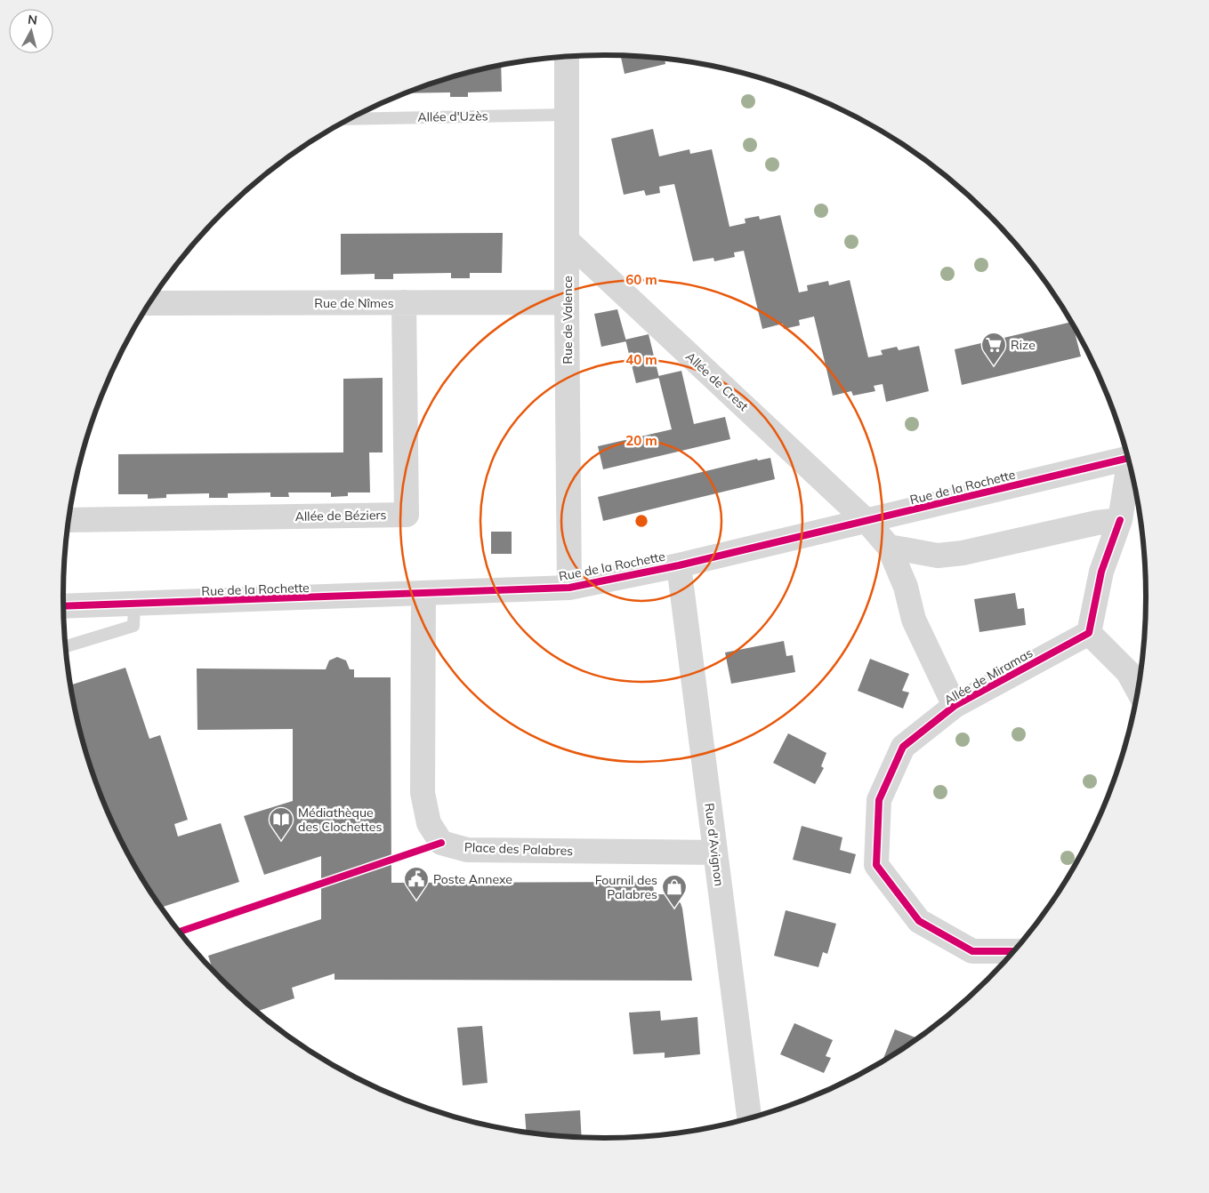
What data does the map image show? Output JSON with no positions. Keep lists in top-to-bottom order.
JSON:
{
  "streets": {
    "street": [
      "Rue de Nîmes",
      "Rue de Valence",
      "Allée de Crest",
      "Rue de la Rochette",
      "Allée de Béziers",
      "Allée de Miramas",
      "Rue d'Avignon",
      "Place des Palabres"
    ],
    "lane": ["Allée d'Uzès"]
  },
  "crossings": [
    ["Allée d'Uzès", "Rue de Valence"],
    ["Rue de Nîmes", "Rue de Valence"],
    ["Rue de Nîmes", "Allée de Béziers"],
    ["Rue de Valence", "Allée de Crest"],
    ["Rue de Valence", "Rue de la Rochette"],
    ["Allée de Crest", "Rue de la Rochette"],
    ["Rue de la Rochette", "Rue d'Avignon"],
    ["Rue de la Rochette", "Place des Palabres"],
    ["Rue d'Avignon", "Place des Palabres"]
  ],
  "places": {
    "supermarket": ["Rize"],
    "library": ["Médiathèque des Clochettes"],
    "public building": ["Poste Annexe"],
    "shop": ["Fournil des Palabres"]
  },
  "north": "top",
  "rings": ["60 m", "40 m", "20 m"]
}
